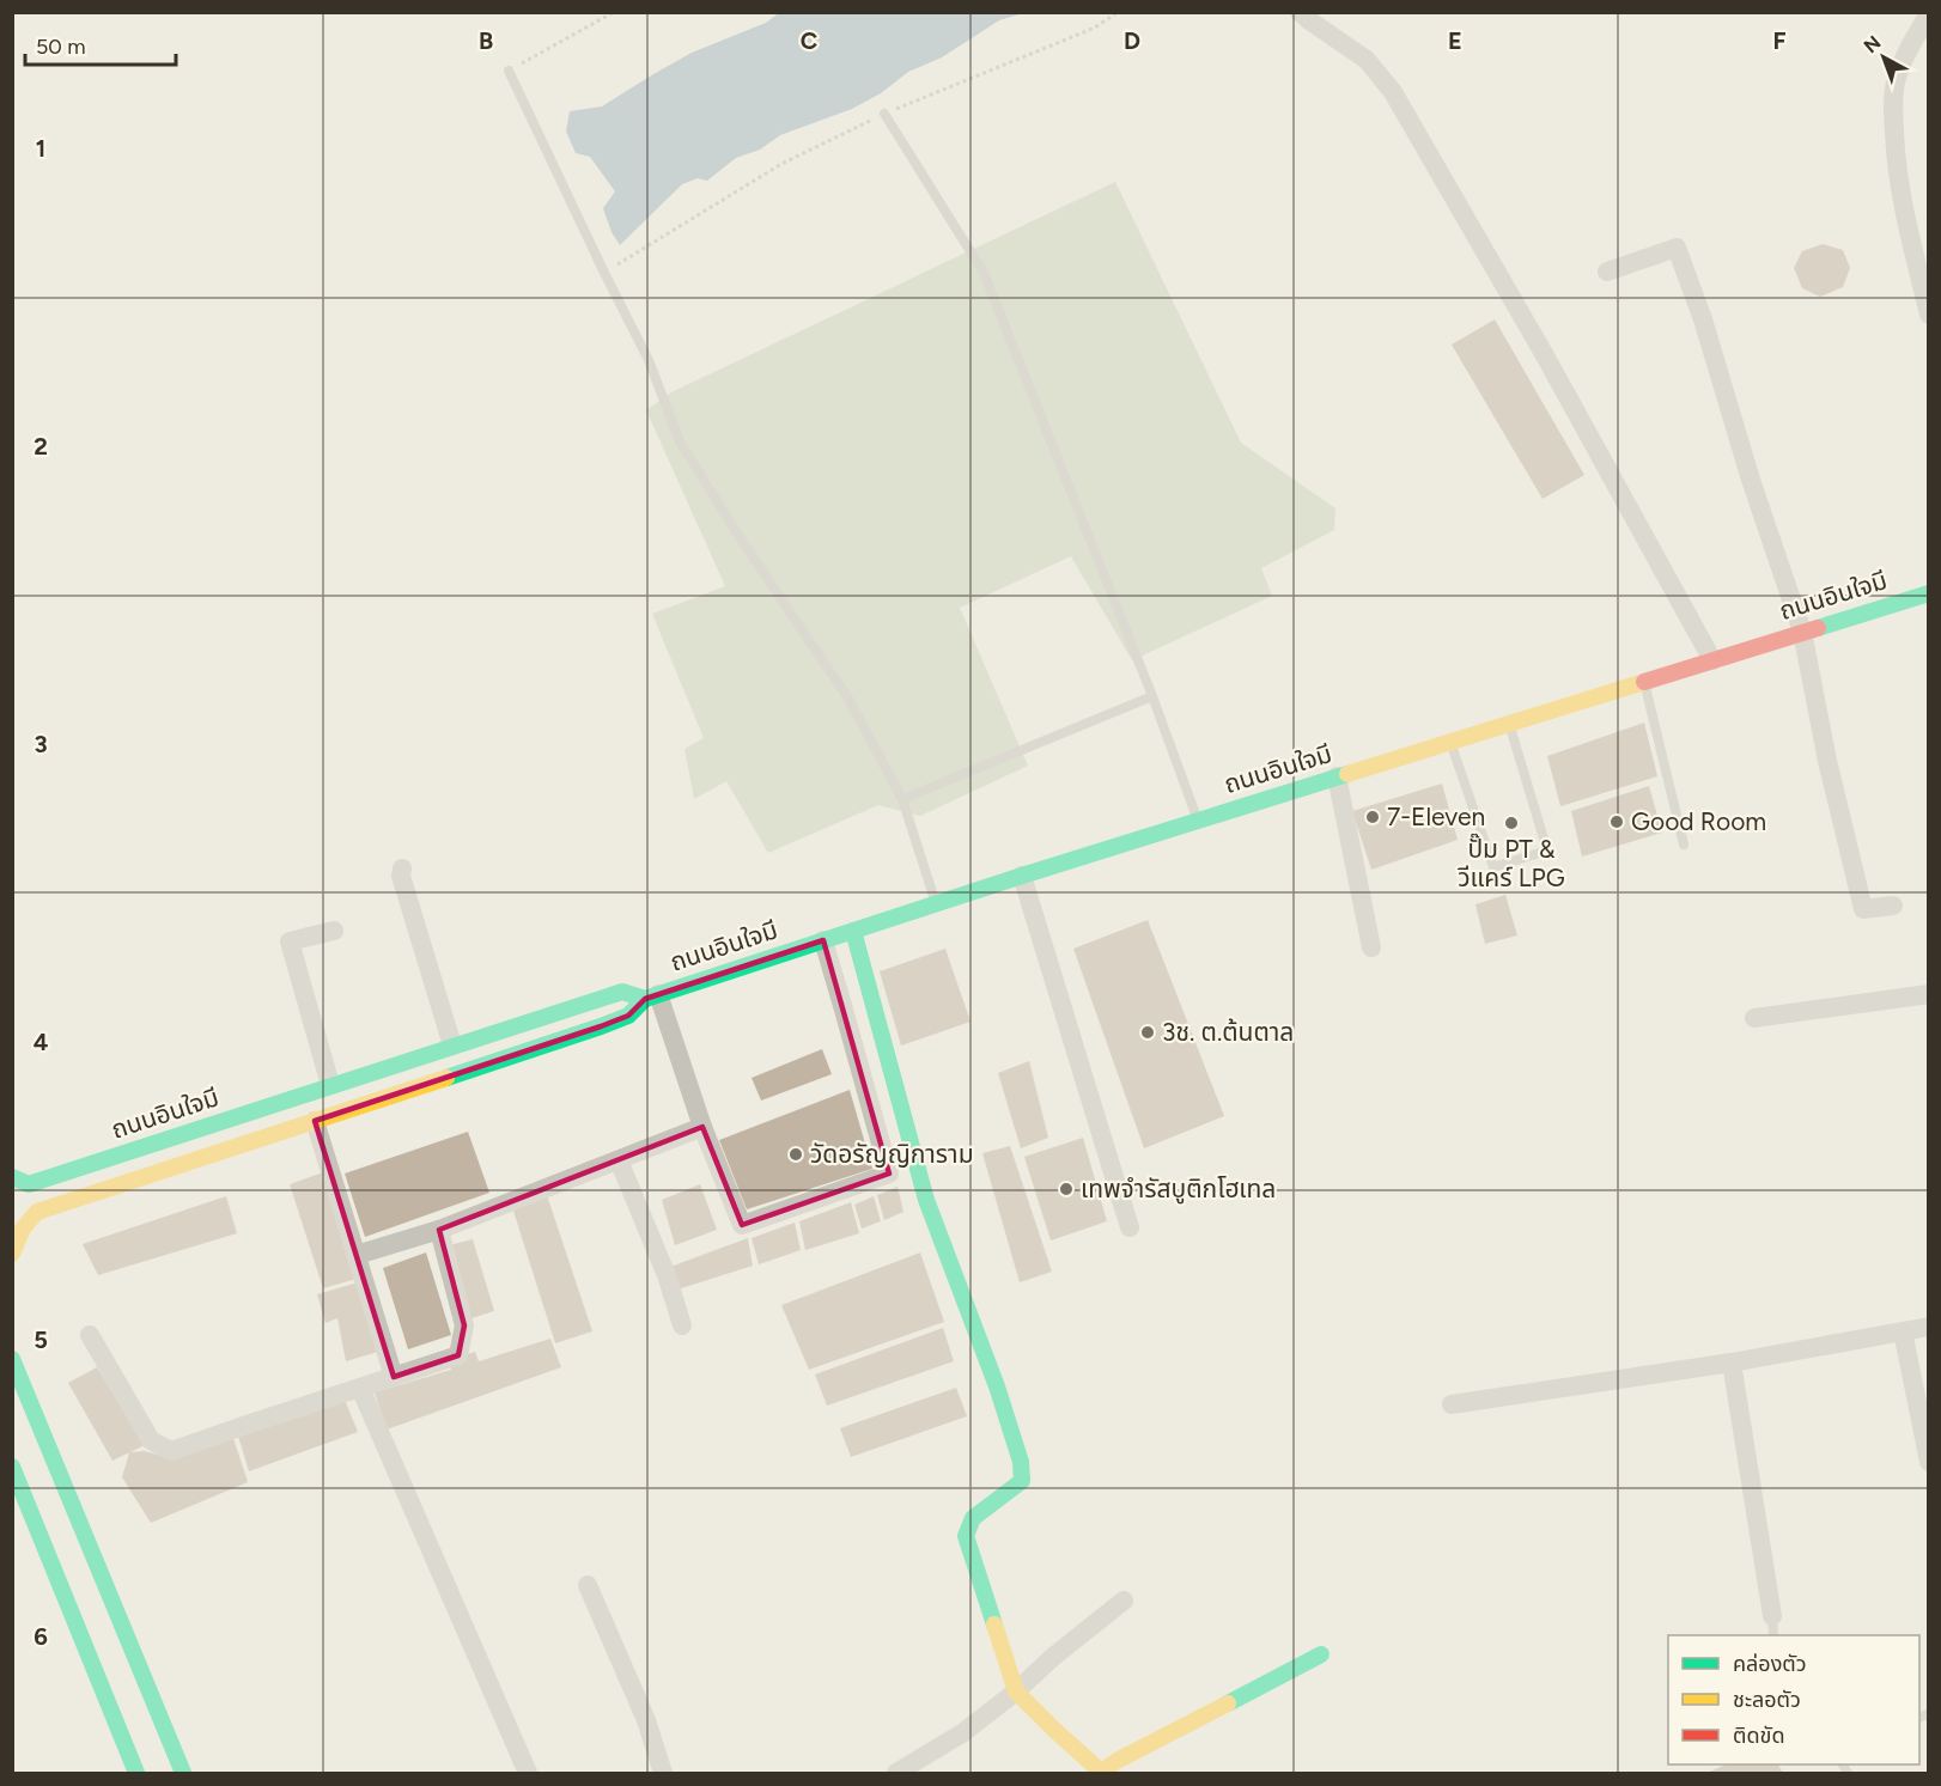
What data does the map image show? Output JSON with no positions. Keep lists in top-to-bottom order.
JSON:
{
  "streets": {
    "main road": ["ถนนอินใจมี"]
  },
  "places": [
    "7-Eleven",
    "Good Room",
    "ปั๊ม PT & วีแคร์ LPG",
    "3ช. ต.ต้นตาล",
    "วัดอรัญญิการาม",
    "เทพจำรัสบูติกโฮเทล"
  ],
  "legend": ["คล่องตัว", "ชะลอตัว", "ติดขัด"],
  "scale_bar": "50 m",
  "north": "top left",
  "grid": {
    "columns": [
      "B",
      "C",
      "D",
      "E",
      "F"
    ],
    "rows": [
      "1",
      "2",
      "3",
      "4",
      "5",
      "6"
    ]
  }
}
